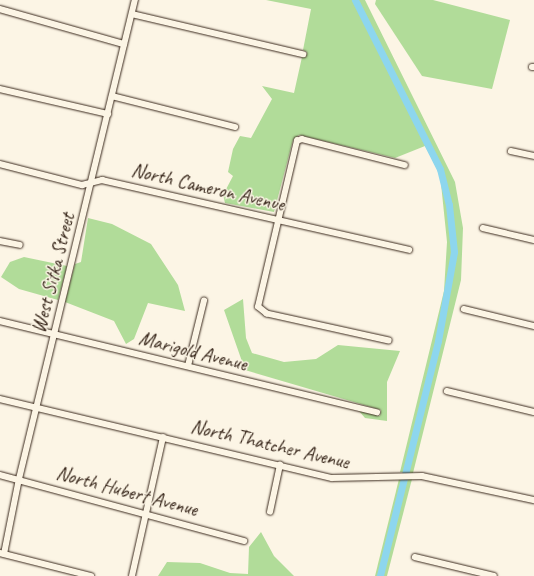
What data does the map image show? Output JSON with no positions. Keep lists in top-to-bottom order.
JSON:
{
  "streets": {
    "street": [
      "North Cameron Avenue",
      "West Sitka Street",
      "Marigold Avenue",
      "North Thatcher Avenue",
      "North Hubert Avenue"
    ]
  },
  "crossings": [
    ["North Cameron Avenue", "West Sitka Street"],
    ["West Sitka Street", "Marigold Avenue"],
    ["West Sitka Street", "North Thatcher Avenue"],
    ["West Sitka Street", "North Hubert Avenue"]
  ]
}
